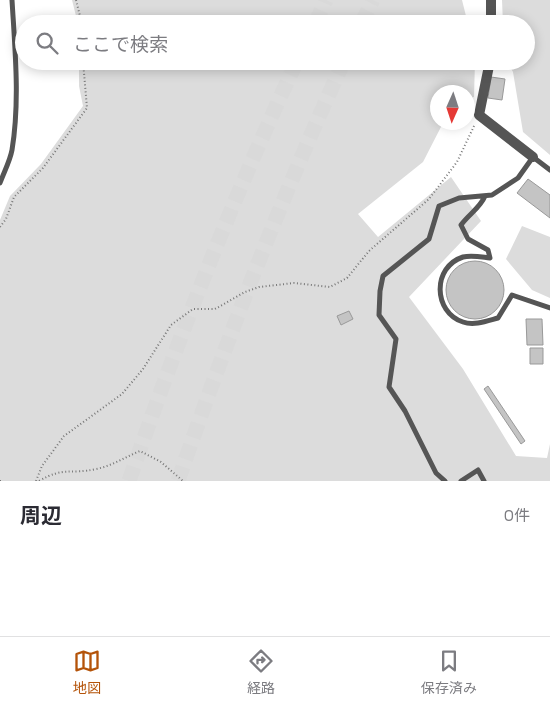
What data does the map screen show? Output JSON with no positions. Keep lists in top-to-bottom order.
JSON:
{
  "north": "bottom",
  "page": {
    "search": "ここで検索",
    "heading": ["周辺", "0件"],
    "nav": ["地図", "経路", "保存済み"]
  }
}
